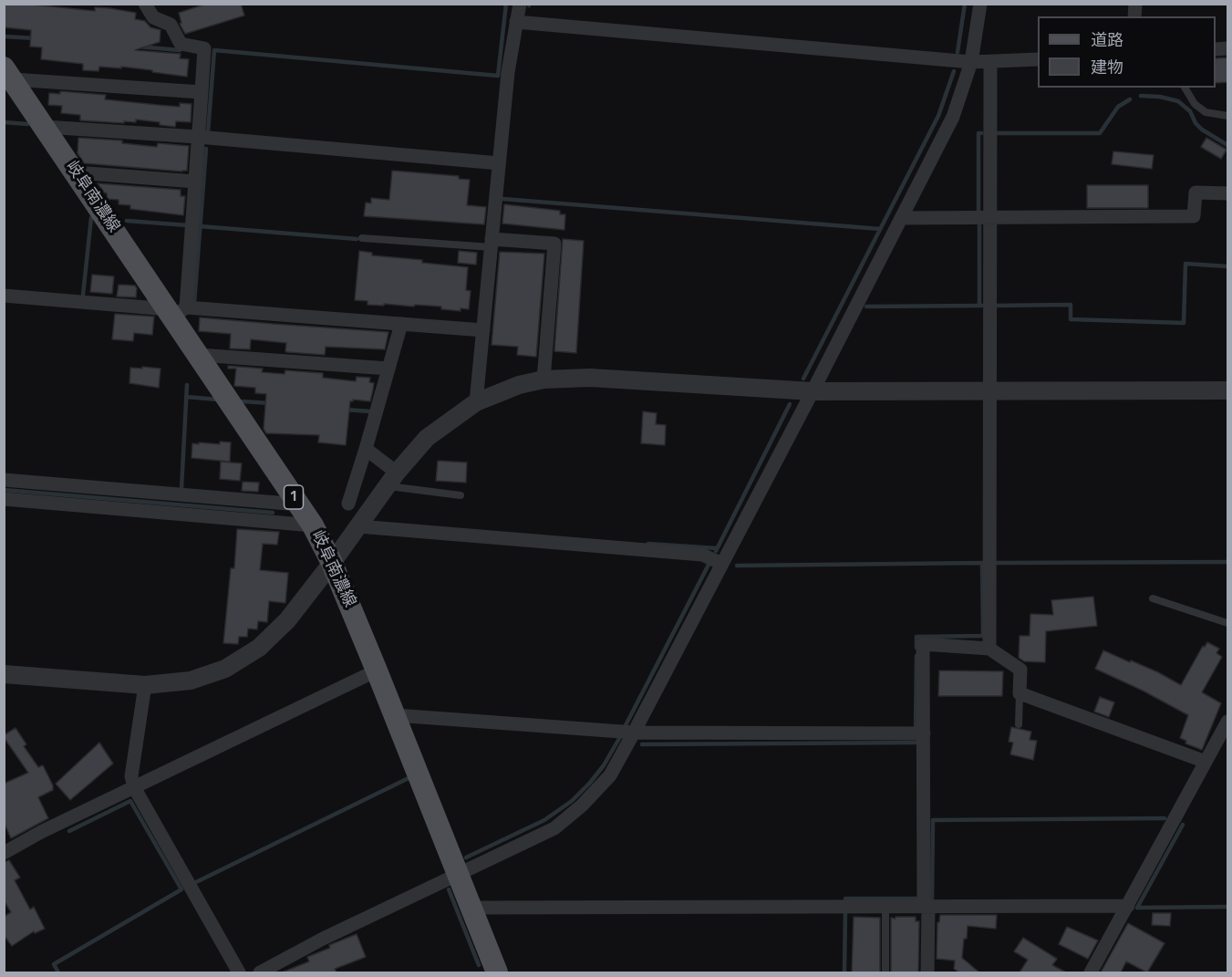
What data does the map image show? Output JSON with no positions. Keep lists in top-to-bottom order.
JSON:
{
  "streets": {
    "main road": ["岐阜南濃線", "1"]
  },
  "legend": ["道路", "建物"]
}
